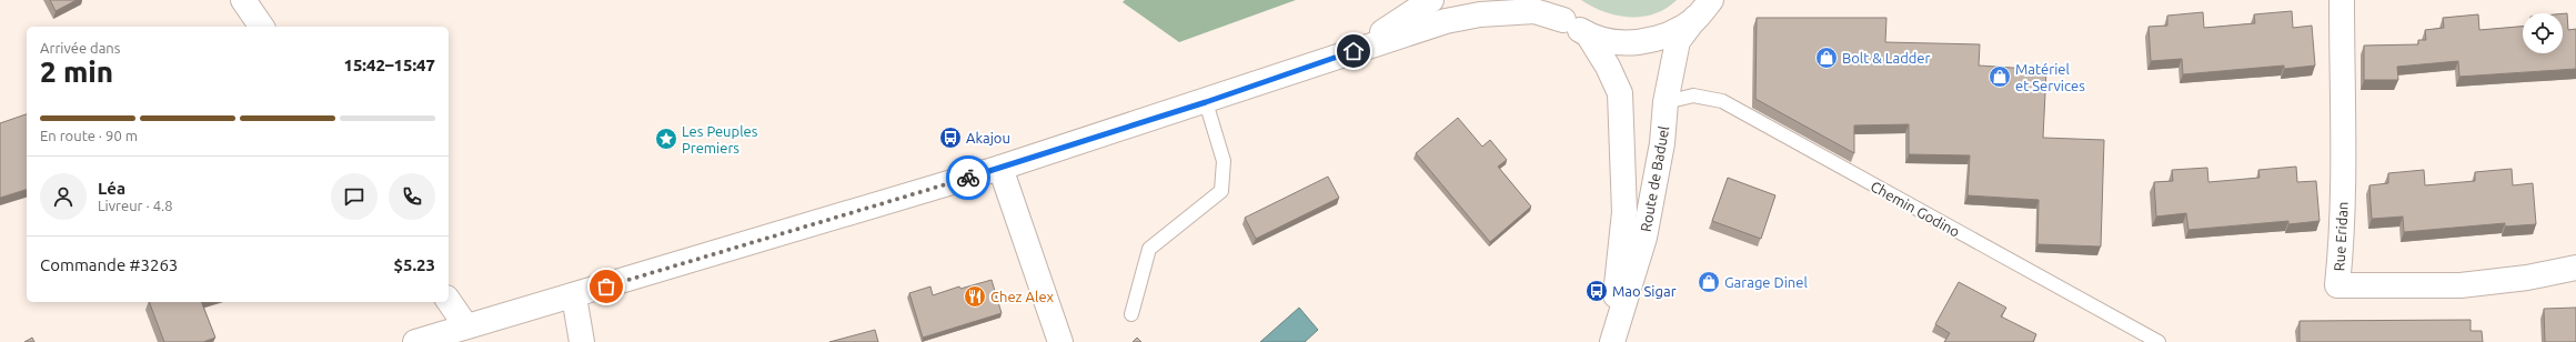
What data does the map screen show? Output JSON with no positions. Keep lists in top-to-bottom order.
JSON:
{
  "streets": {
    "main road": ["Route de Baduel", "Rue Eridan"],
    "lane": ["Chemin Godino"]
  },
  "crossings": [
    ["Route de Baduel", "Chemin Godino"]
  ],
  "places": {
    "shop": ["Bolt & Ladder", "Matériel et Services", "Garage Dinel"],
    "bus stop": ["Akajou", "Mao Sigar"],
    "place": ["Les Peuples Premiers"],
    "restaurant": ["Chez Alex"]
  },
  "page": {
    "heading": ["2 min", "Arrivée dans", "15:42–15:47"],
    "panel": [
      "Léa",
      "Livreur · 4.8",
      "Commande #3263",
      "$5.23"
    ],
    "bar": "En route · 90 m"
  }
}
